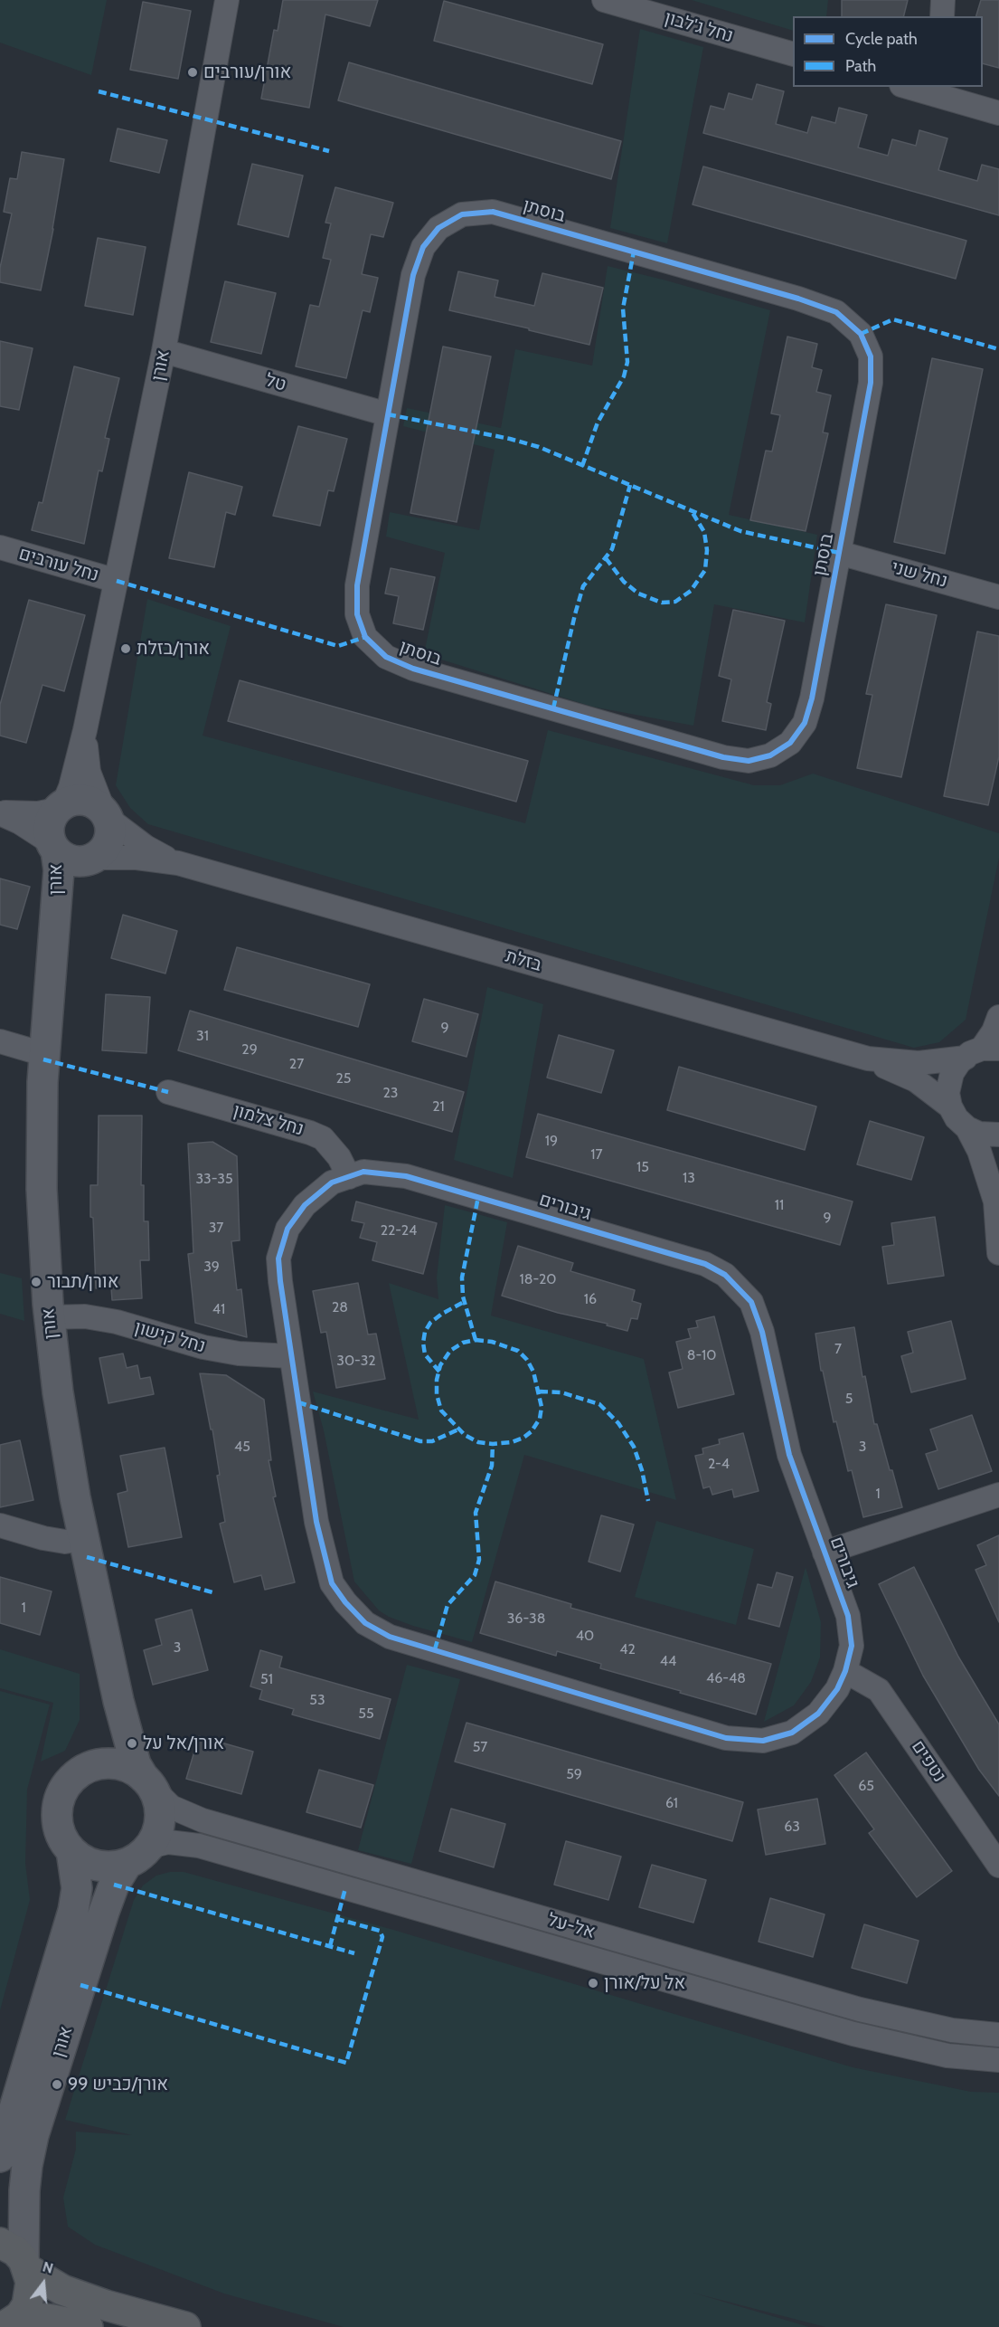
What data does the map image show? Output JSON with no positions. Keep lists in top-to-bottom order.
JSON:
{
  "streets": {
    "street": [
      "נחל ג'לבון",
      "בוסתן",
      "אורן",
      "טל",
      "נחל עורבים",
      "נחל שני",
      "בזלת",
      "נחל צלמון",
      "גיבורים",
      "נחל קישון",
      "נטפים",
      "אל-על"
    ]
  },
  "crossings": [
    ["בוסתן", "טל"],
    ["בוסתן", "נחל שני"],
    ["אורן", "טל"],
    ["אורן", "נחל עורבים"],
    ["אורן", "בזלת"],
    ["אורן", "נחל קישון"],
    ["אורן", "אל-על"],
    ["נחל צלמון", "גיבורים"],
    ["גיבורים", "נחל קישון"],
    ["גיבורים", "נטפים"]
  ],
  "places": [
    "אורן/עורבים",
    "אורן/בזלת",
    "אורן/תבור",
    "אורן/אל על",
    "אל על/אורן",
    "אורן/כביש 99"
  ],
  "house_numbers": [
    "9",
    "31",
    "29",
    "27",
    "25",
    "23",
    "21",
    "19",
    "17",
    "15",
    "13",
    "33-35",
    "11",
    "9",
    "37",
    "22-24",
    "39",
    "18-20",
    "16",
    "28",
    "41",
    "7",
    "8-10",
    "30-32",
    "5",
    "45",
    "3",
    "2-4",
    "1",
    "1",
    "36-38",
    "40",
    "3",
    "42",
    "44",
    "46-48",
    "51",
    "53",
    "55",
    "57",
    "59",
    "65",
    "61",
    "63"
  ],
  "legend": ["Cycle path", "Path"],
  "north": "top"
}
